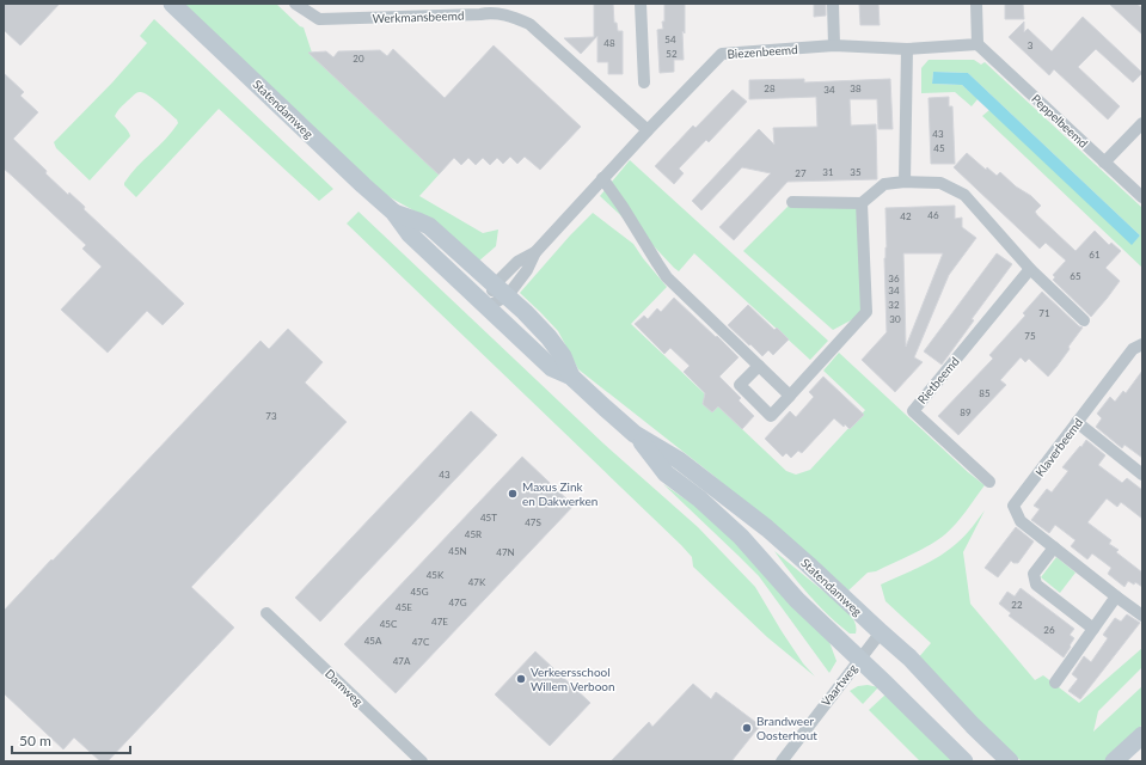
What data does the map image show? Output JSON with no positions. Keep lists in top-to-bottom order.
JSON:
{
  "streets": {
    "main road": ["Statendamweg"],
    "street": [
      "Werkmansbeemd",
      "Biezenbeemd",
      "Peppelbeemd",
      "Rietbeemd",
      "Klaverbeemd",
      "Vaartweg",
      "Damweg"
    ]
  },
  "crossings": [
    ["Werkmansbeemd", "Biezenbeemd"],
    ["Biezenbeemd", "Statendamweg"],
    ["Biezenbeemd", "Peppelbeemd"],
    ["Statendamweg", "Vaartweg"]
  ],
  "places": ["Maxus Zink en Dakwerken", "Verkeersschool Willem Verboon", "Brandweer Oosterhout"],
  "house_numbers": [
    "54",
    "48",
    "3",
    "52",
    "20",
    "28",
    "38",
    "34",
    "43",
    "45",
    "31",
    "35",
    "27",
    "46",
    "42",
    "61",
    "65",
    "36",
    "34",
    "32",
    "71",
    "30",
    "75",
    "85",
    "89",
    "73",
    "43",
    "45T",
    "47S",
    "45R",
    "45N",
    "47N",
    "45K",
    "47K",
    "45G",
    "47G",
    "22",
    "45E",
    "47E",
    "45C",
    "26",
    "45A",
    "47C",
    "47A"
  ],
  "scale_bar": "50 m"
}
